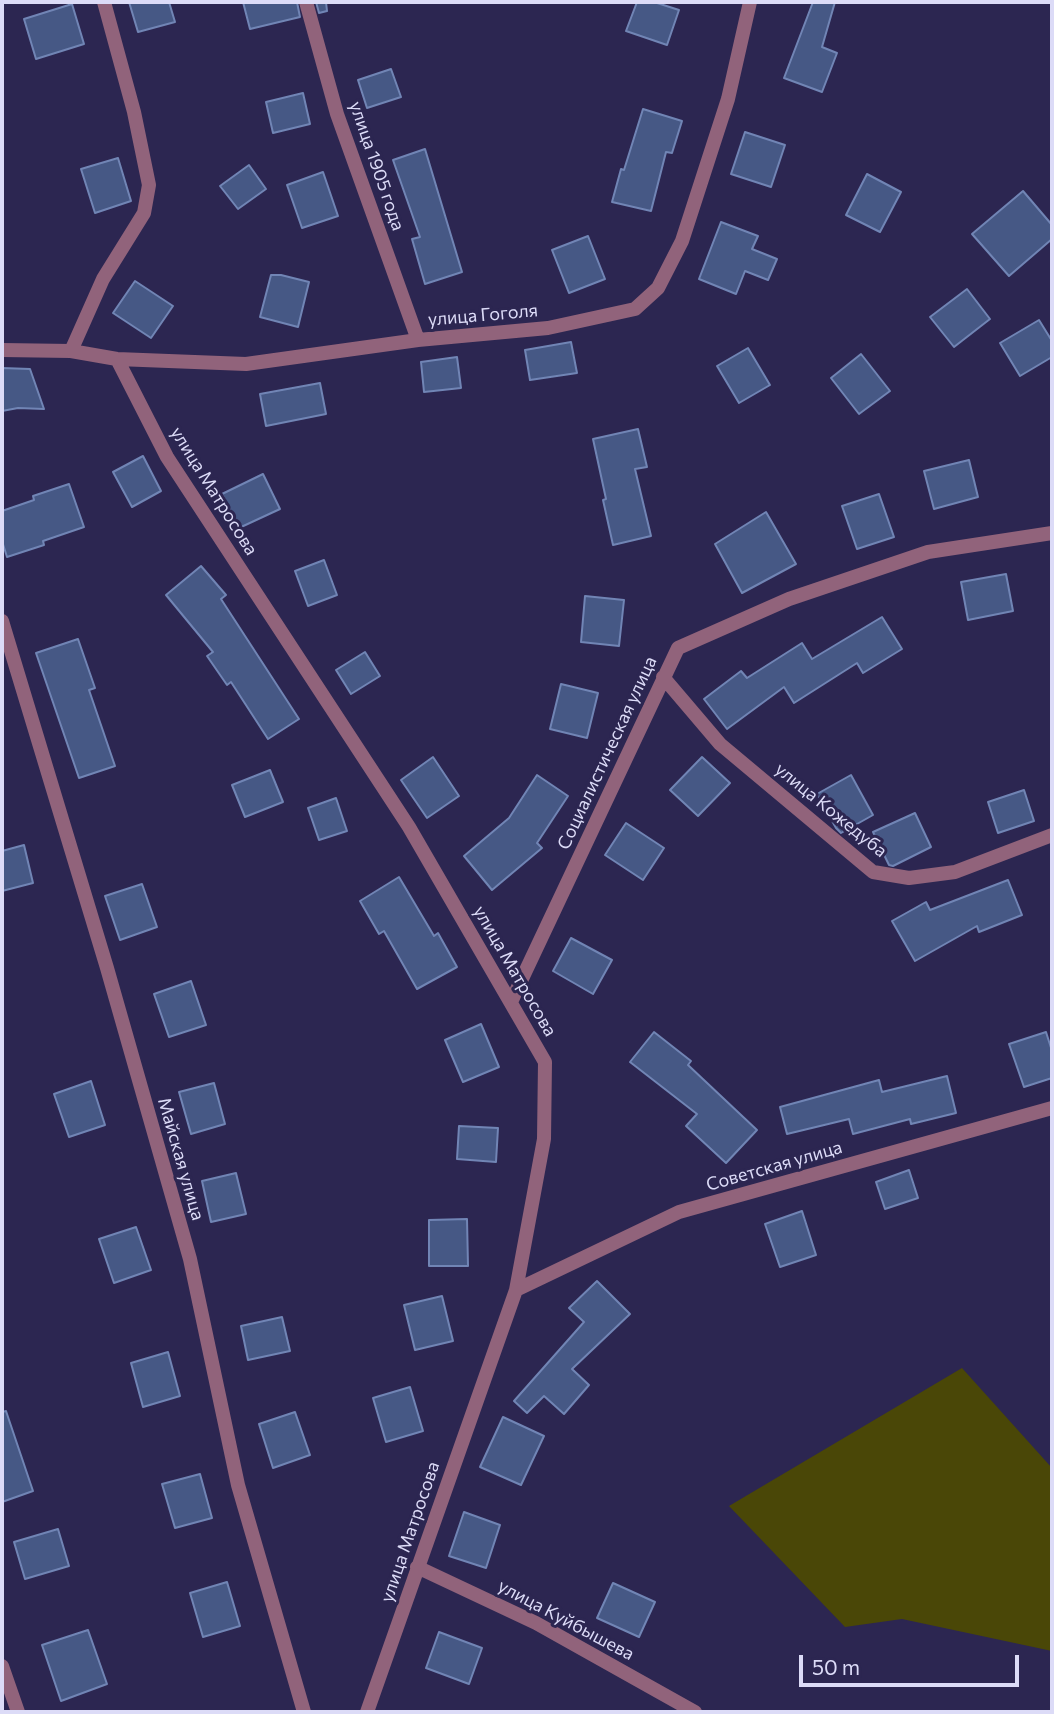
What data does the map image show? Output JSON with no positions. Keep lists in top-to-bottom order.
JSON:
{
  "streets": {
    "street": [
      "улица 1905 года",
      "улица Гоголя",
      "улица Матросова",
      "Социалистическая улица",
      "улица Кожедуба",
      "Майская улица",
      "Советская улица",
      "улица Куйбышева"
    ]
  },
  "crossings": [
    ["улица 1905 года", "улица Гоголя"],
    ["улица Гоголя", "улица Матросова"],
    ["улица Матросова", "Социалистическая улица"],
    ["улица Матросова", "Советская улица"],
    ["улица Матросова", "улица Куйбышева"],
    ["Социалистическая улица", "улица Кожедуба"]
  ],
  "scale_bar": "50 m"
}
